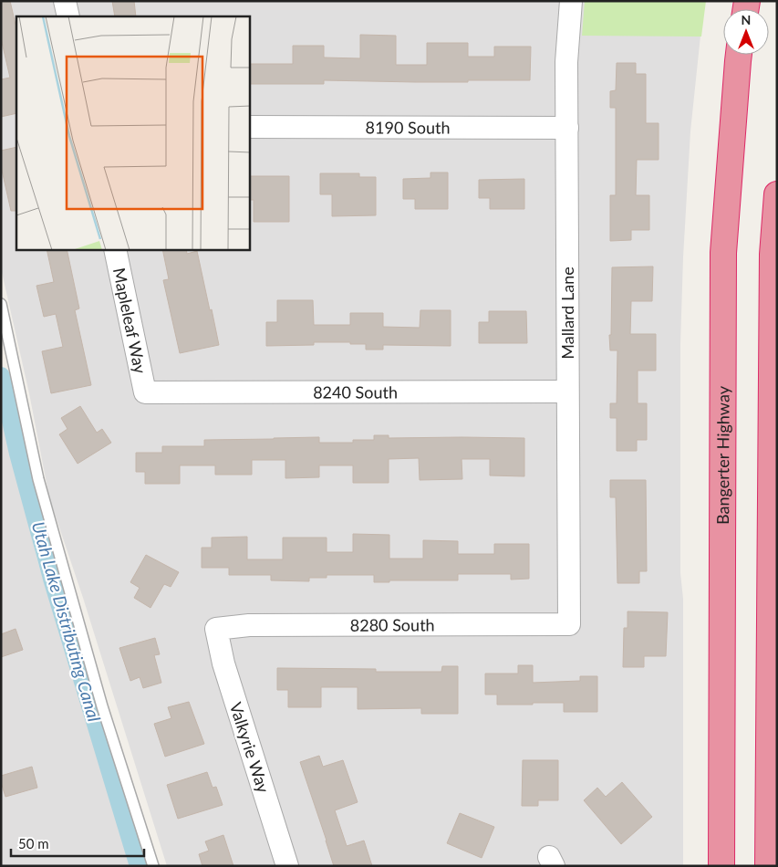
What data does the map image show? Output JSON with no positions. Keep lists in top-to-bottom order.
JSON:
{
  "streets": {
    "highway": ["Bangerter Highway"],
    "street": [
      "8190 South",
      "Mallard Lane",
      "Mapleleaf Way",
      "8240 South",
      "8280 South",
      "Valkyrie Way"
    ]
  },
  "crossings": [
    ["8190 South", "Mallard Lane"],
    ["Mallard Lane", "8240 South"],
    ["Mallard Lane", "8280 South"],
    ["Mapleleaf Way", "8240 South"],
    ["8280 South", "Valkyrie Way"]
  ],
  "water": ["Utah Lake Distributing Canal"],
  "scale_bar": "50 m",
  "north": "top"
}
